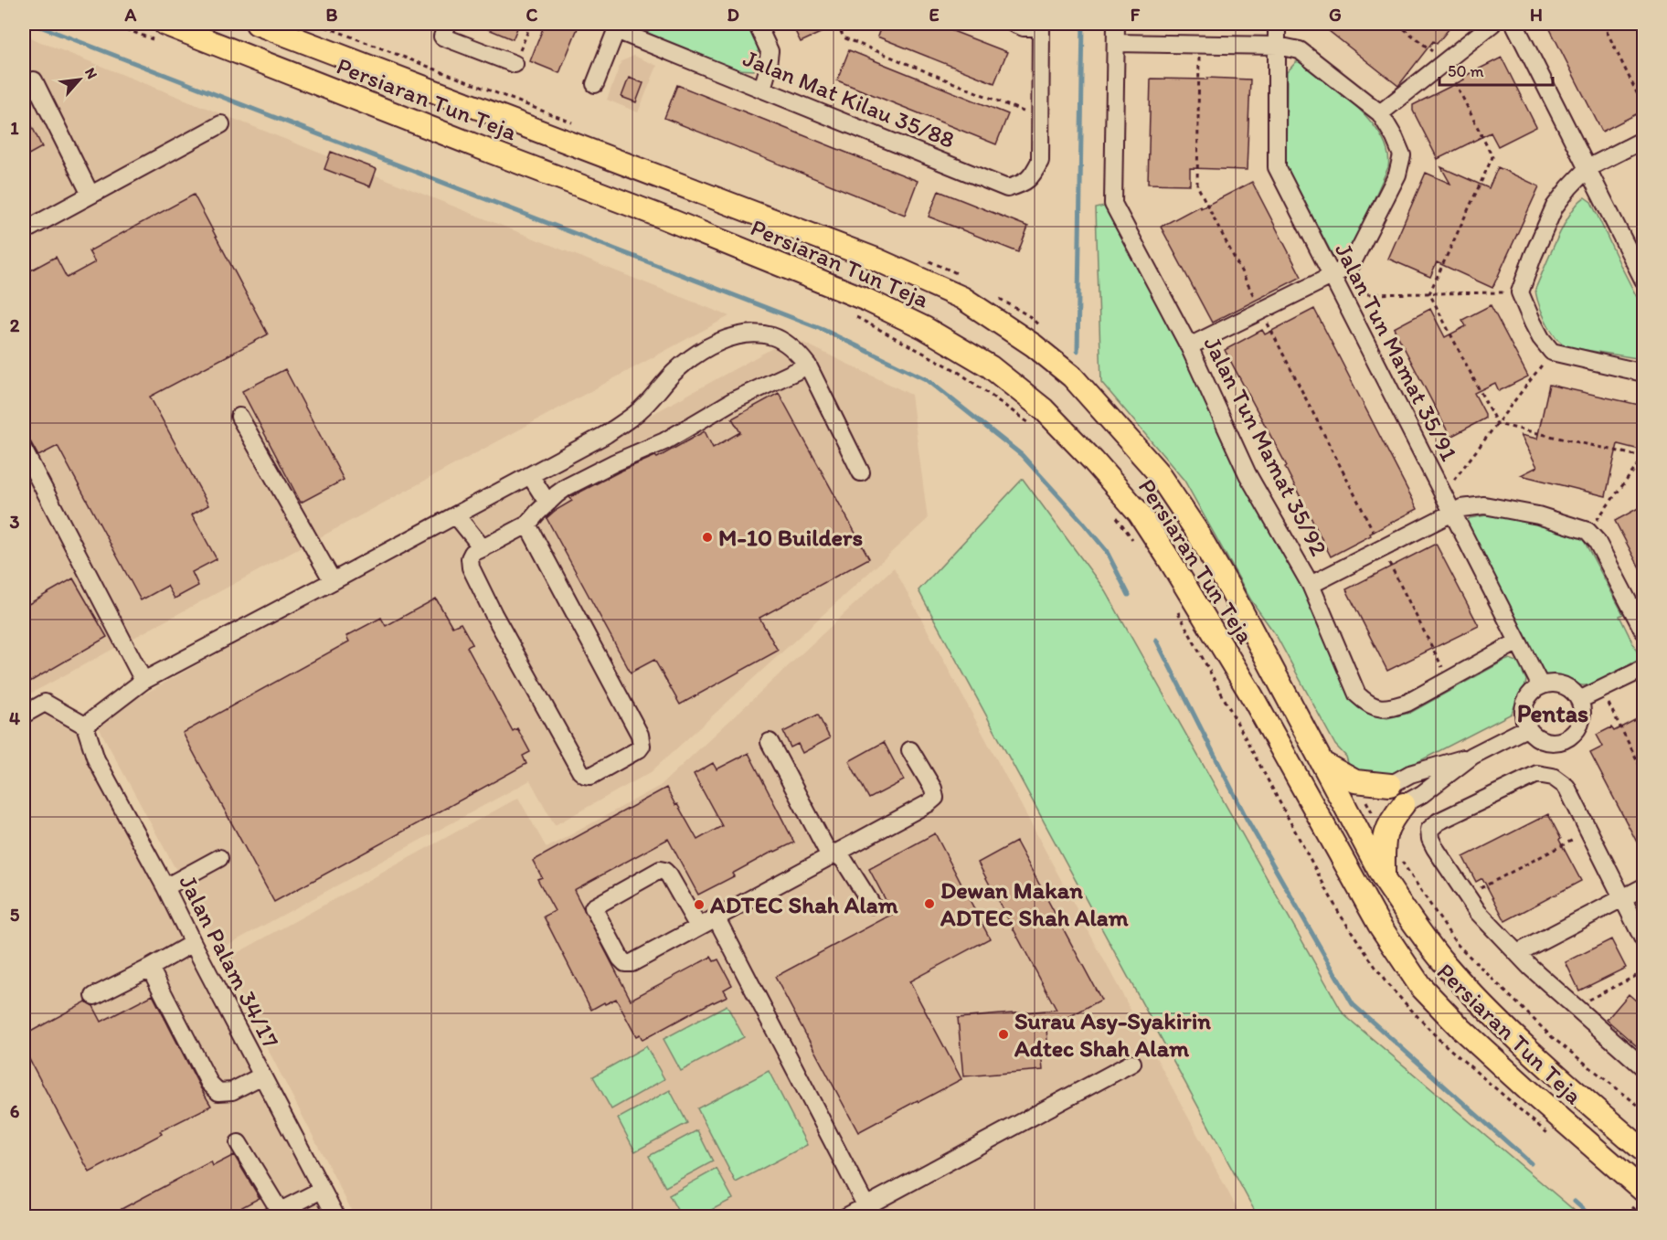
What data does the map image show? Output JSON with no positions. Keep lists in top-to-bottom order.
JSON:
{
  "streets": {
    "main road": ["Persiaran Tun Teja"],
    "street": [
      "Jalan Mat Kilau 35/88",
      "Jalan Tun Mamat 35/91",
      "Jalan Tun Mamat 35/92",
      "Jalan Palam 34/17"
    ]
  },
  "crossings": [
    ["Jalan Tun Mamat 35/91", "Jalan Tun Mamat 35/92"]
  ],
  "districts": ["Pentas"],
  "places": [
    "M-10 Builders",
    "Dewan Makan ADTEC Shah Alam",
    "ADTEC Shah Alam",
    "Surau Asy-Syakirin Adtec Shah Alam"
  ],
  "scale_bar": "50 m",
  "north": "top right",
  "grid": {
    "columns": [
      "A",
      "B",
      "C",
      "D",
      "E",
      "F",
      "G",
      "H"
    ],
    "rows": [
      "1",
      "2",
      "3",
      "4",
      "5",
      "6"
    ]
  }
}
